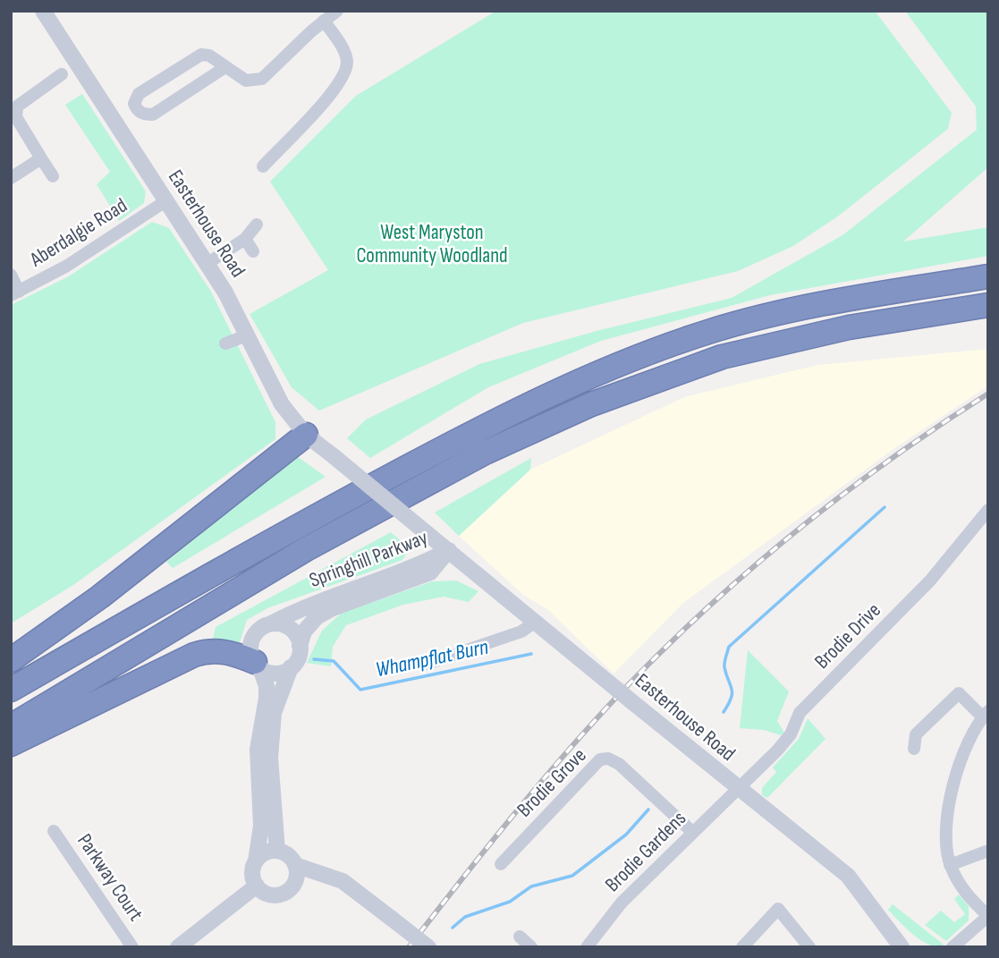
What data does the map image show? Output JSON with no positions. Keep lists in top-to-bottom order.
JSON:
{
  "streets": {
    "street": [
      "Easterhouse Road",
      "Aberdalgie Road",
      "Springhill Parkway",
      "Brodie Drive",
      "Brodie Grove",
      "Brodie Gardens",
      "Parkway Court"
    ]
  },
  "crossings": [
    ["Easterhouse Road", "Aberdalgie Road"],
    ["Easterhouse Road", "Springhill Parkway"],
    ["Easterhouse Road", "Brodie Drive"],
    ["Easterhouse Road", "Brodie Gardens"],
    ["Brodie Drive", "Brodie Gardens"],
    ["Brodie Grove", "Brodie Gardens"]
  ],
  "water": ["Whampflat Burn"],
  "parks": ["West Maryston Community Woodland"]
}
